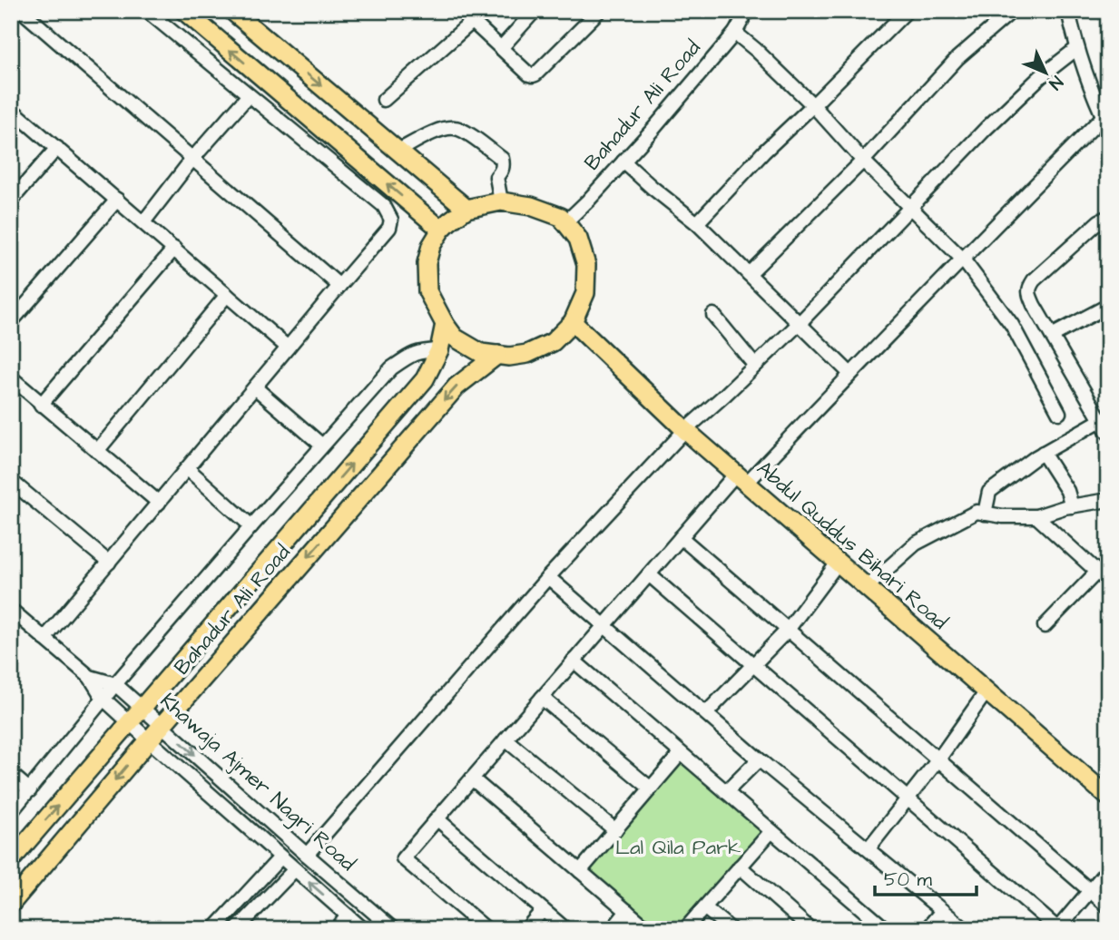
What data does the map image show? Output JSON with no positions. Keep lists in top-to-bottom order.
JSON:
{
  "streets": {
    "main road": ["Bahadur Ali Road", "Abdul Quddus Bihari Road"],
    "street": ["Khawaja Ajmer Nagri Road"]
  },
  "crossings": [
    ["Bahadur Ali Road", "Abdul Quddus Bihari Road"],
    ["Bahadur Ali Road", "Khawaja Ajmer Nagri Road"]
  ],
  "parks": ["Lal Qila Park"],
  "scale_bar": "50 m",
  "north": "bottom right"
}
